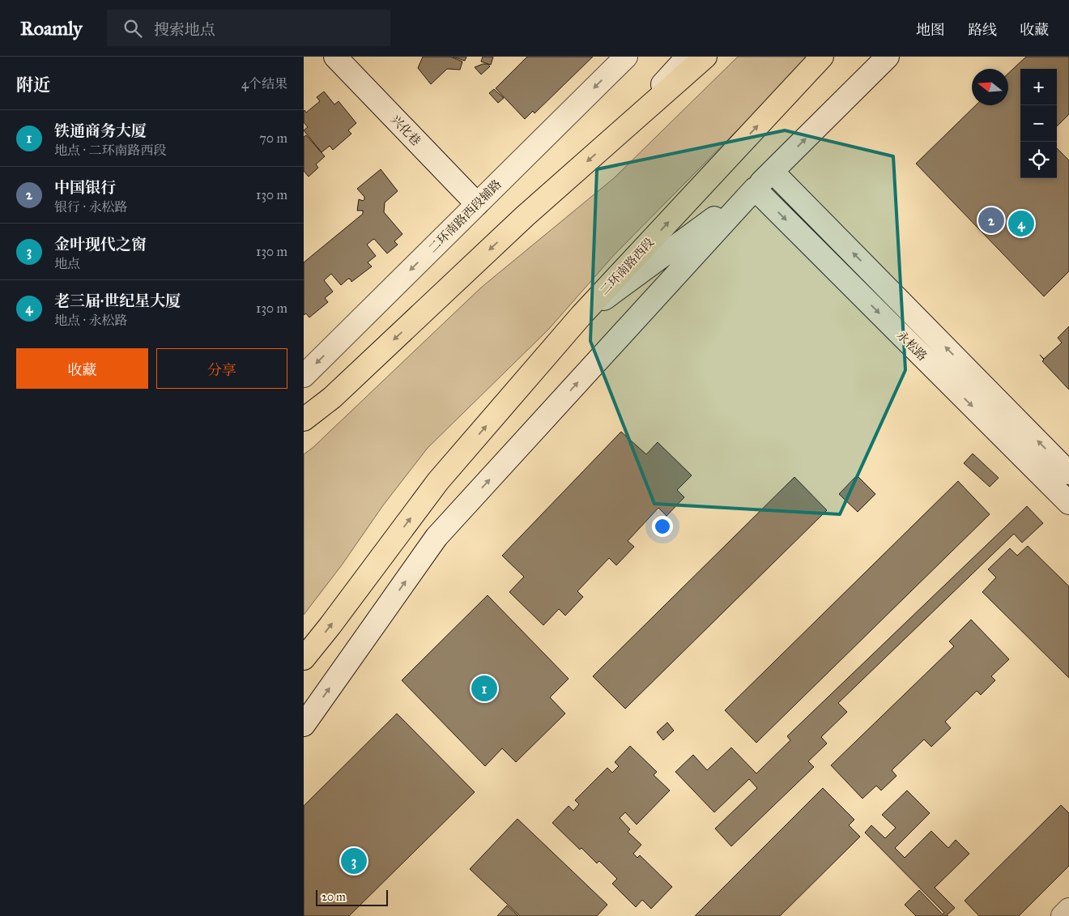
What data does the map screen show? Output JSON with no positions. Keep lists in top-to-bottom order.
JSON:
{
  "streets": {
    "highway": ["二环南路西段"],
    "street": ["兴化巷", "二环南路西段辅路", "永松路"]
  },
  "crossings": [
    ["兴化巷", "二环南路西段辅路"]
  ],
  "scale_bar": "20 m",
  "north": "left",
  "page": {
    "header": "Roamly",
    "search": "搜索地点",
    "nav": ["地图", "路线", "收藏"],
    "heading": ["附近", "4个结果"],
    "map_buttons": ["+", "−"],
    "list": [
      {
        "mark": "1",
        "name": "铁通商务大厦",
        "note": "地点 · 二环南路西段",
        "value": "70 m"
      },
      {
        "mark": "2",
        "name": "中国银行",
        "note": "银行 · 永松路",
        "value": "130 m"
      },
      {
        "mark": "3",
        "name": "金叶现代之窗",
        "note": "地点",
        "value": "130 m"
      },
      {
        "mark": "4",
        "name": "老三届·世纪星大厦",
        "note": "地点 · 永松路",
        "value": "130 m"
      }
    ],
    "pins": [
      "2",
      "4",
      "1",
      "3"
    ],
    "buttons": ["收藏", "分享"],
    "scale": "20 m"
  }
}
